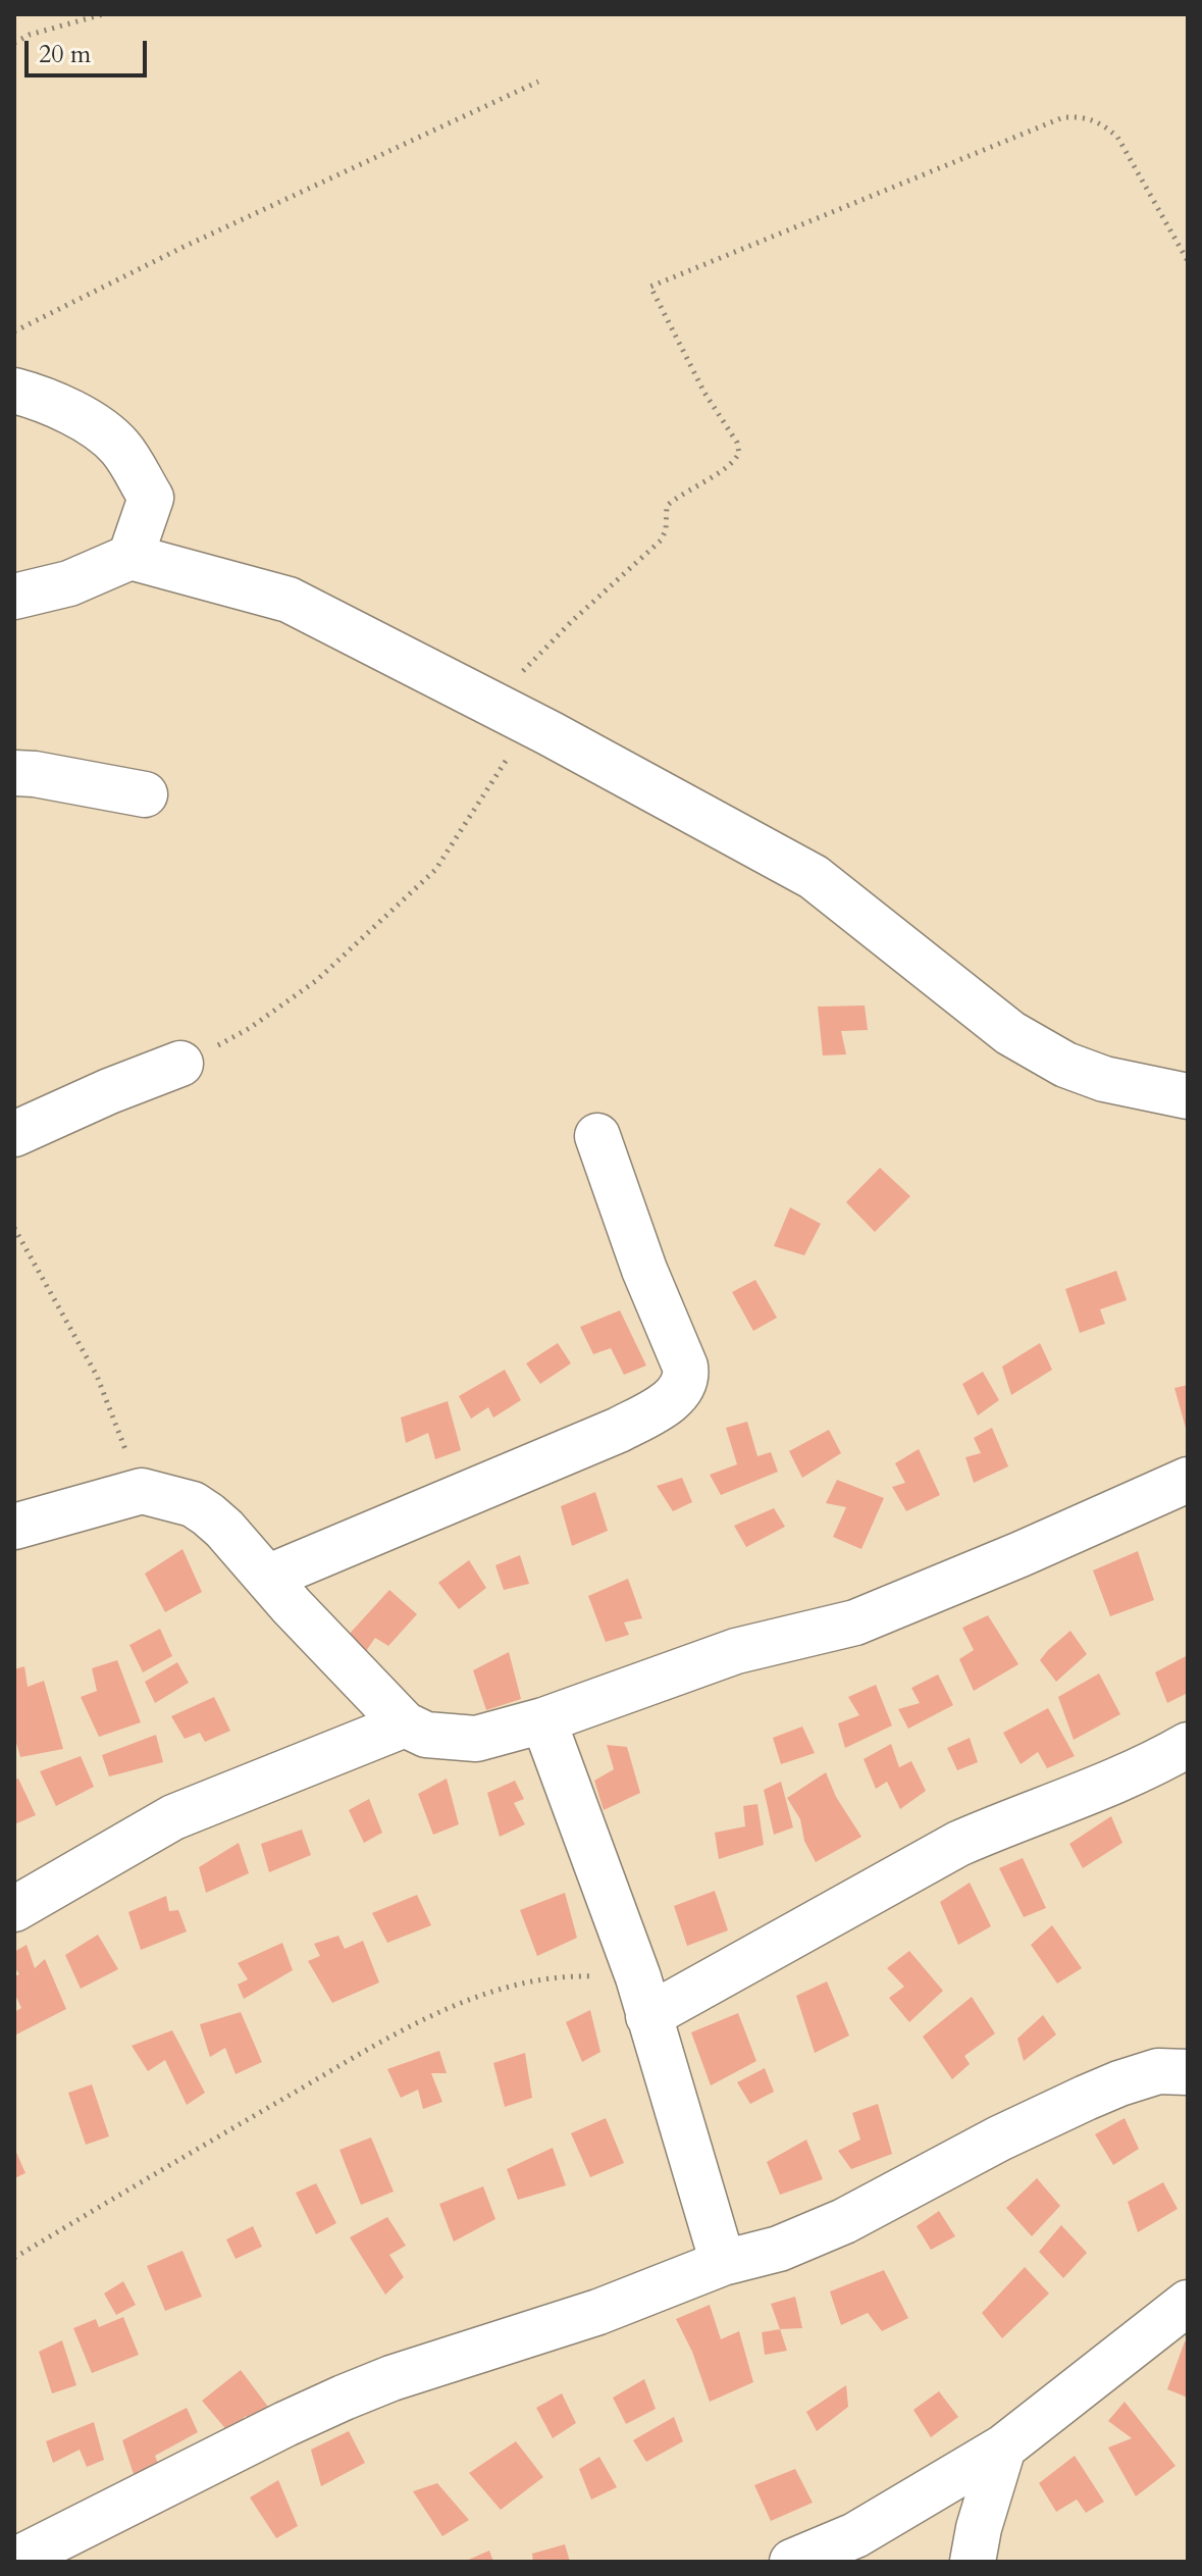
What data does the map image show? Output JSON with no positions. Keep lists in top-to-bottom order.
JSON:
{
  "scale_bar": "20 m"
}
